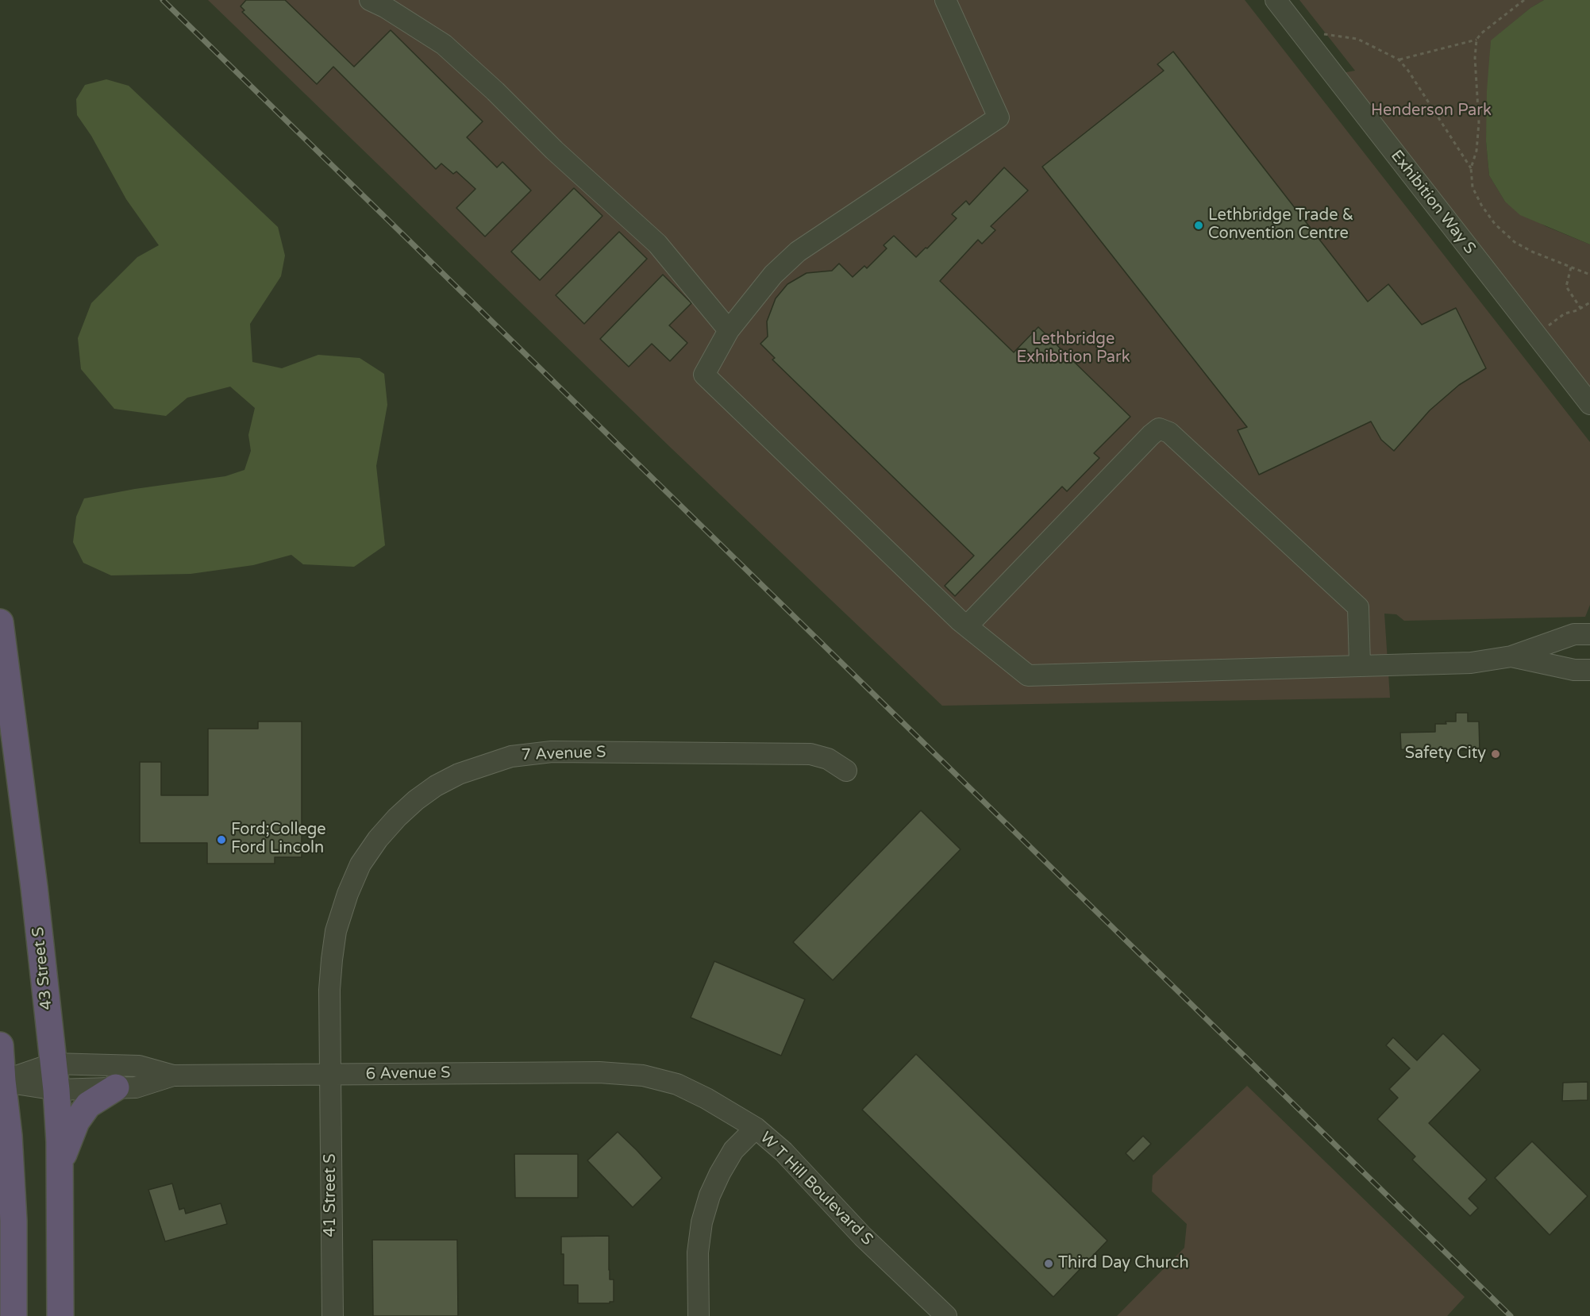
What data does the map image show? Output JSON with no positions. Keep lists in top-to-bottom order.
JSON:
{
  "streets": {
    "highway": ["43 Street S"],
    "street": [
      "Exhibition Way S",
      "7 Avenue S",
      "6 Avenue S",
      "W T Hill Boulevard S",
      "41 Street S"
    ]
  },
  "crossings": [
    ["7 Avenue S", "6 Avenue S"],
    ["7 Avenue S", "41 Street S"],
    ["43 Street S", "6 Avenue S"],
    ["6 Avenue S", "W T Hill Boulevard S"],
    ["6 Avenue S", "41 Street S"]
  ],
  "parks": ["Henderson Park", "Lethbridge Exhibition Park"],
  "places": [
    "Lethbridge Trade & Convention Centre",
    "Safety City",
    "Ford;College Ford Lincoln",
    "Third Day Church"
  ]
}
